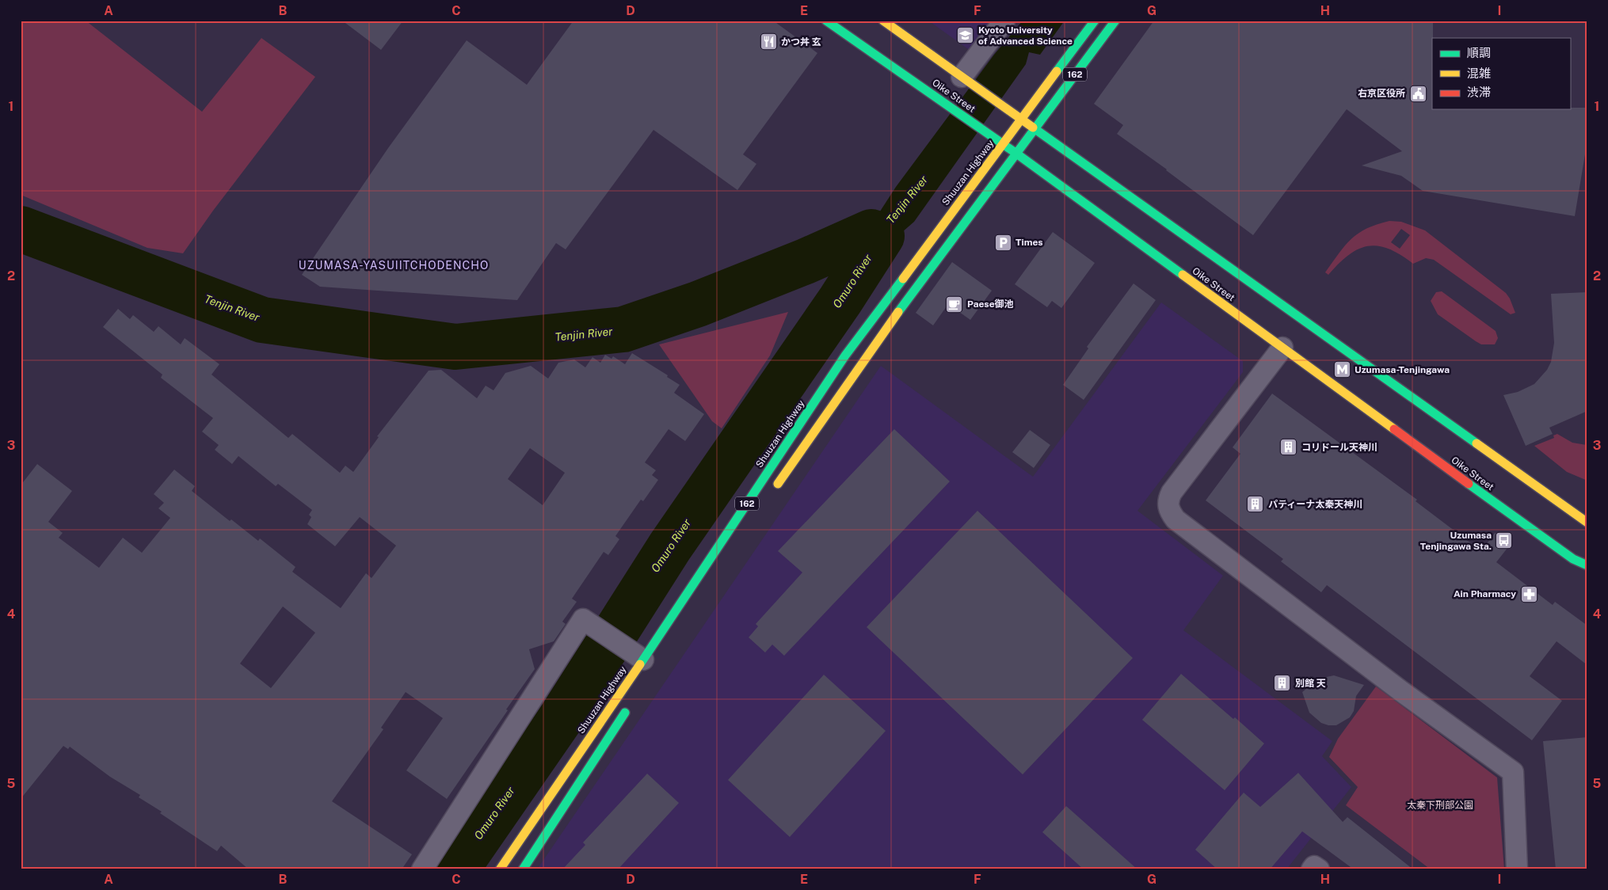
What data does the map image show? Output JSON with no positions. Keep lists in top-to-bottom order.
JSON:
{
  "streets": {
    "main road": ["162", "Oike Street", "Shuuzan Highway"]
  },
  "crossings": [
    ["162", "Oike Street"],
    ["Oike Street", "Shuuzan Highway"]
  ],
  "districts": ["UZUMASA-YASUIITCHODENCHO"],
  "water": ["Tenjin River", "Omuro River"],
  "parks": ["太秦下刑部公園"],
  "places": {
    "school or university": ["Kyoto University of Advanced Science"],
    "restaurant": ["かつ丼 玄"],
    "public building": ["右京区役所"],
    "parking": ["Times"],
    "cafe": ["Paese御池"],
    "metro station": ["Uzumasa-Tenjingawa"],
    "building": ["コリドール天神川", "パティーナ太秦天神川", "別館 天"],
    "bus stop": ["Uzumasa Tenjingawa Sta."],
    "pharmacy": ["Ain Pharmacy"]
  },
  "legend": ["順調", "混雑", "渋滞"],
  "grid": {
    "columns": [
      "A",
      "B",
      "C",
      "D",
      "E",
      "F",
      "G",
      "H",
      "I"
    ],
    "rows": [
      "1",
      "2",
      "3",
      "4",
      "5"
    ]
  }
}
